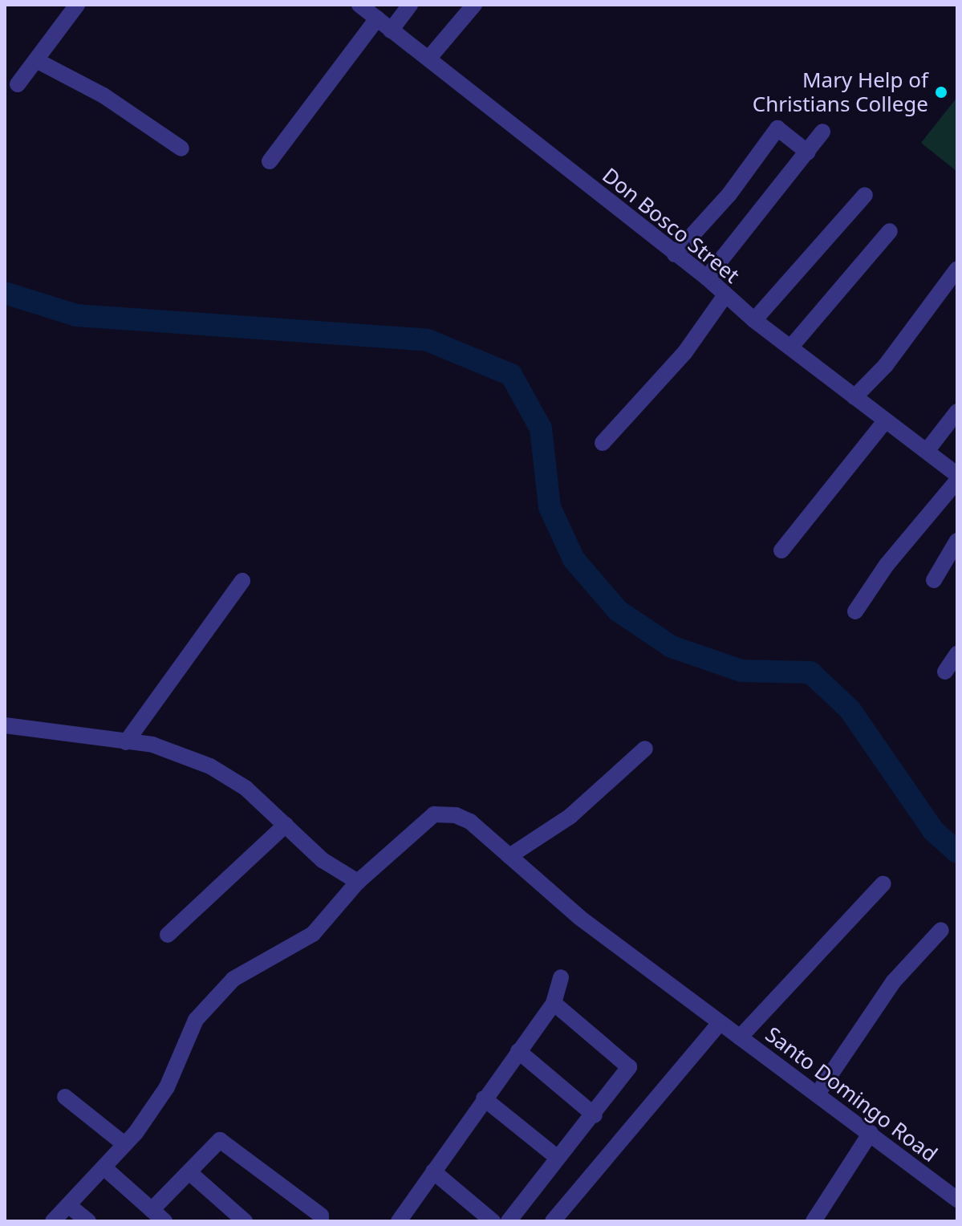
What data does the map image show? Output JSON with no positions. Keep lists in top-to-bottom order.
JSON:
{
  "streets": {
    "street": ["Don Bosco Street", "Santo Domingo Road"]
  },
  "places": ["Mary Help of Christians College"]
}
